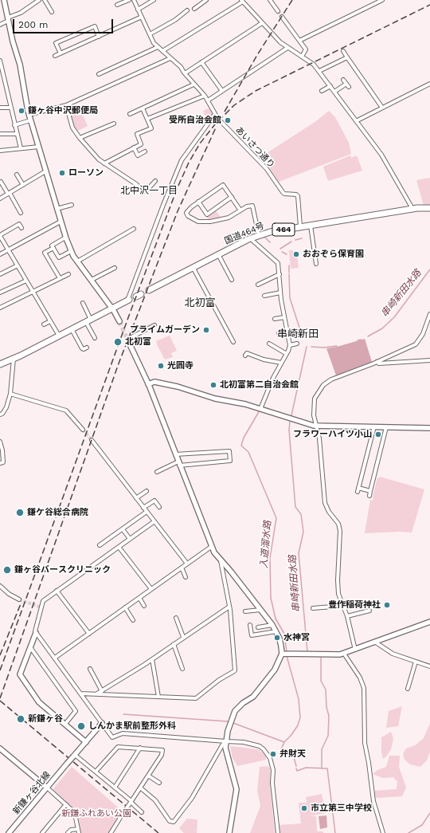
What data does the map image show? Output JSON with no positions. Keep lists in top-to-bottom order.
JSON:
{
  "streets": {
    "highway": ["464", "国道464号"],
    "street": ["あいさつ通り", "新鎌ヶ谷北線"]
  },
  "crossings": [
    ["あいさつ通り", "国道464号"]
  ],
  "districts": ["北中沢一丁目", "北初富", "串崎新田"],
  "water": ["串崎新田水路", "入道溜水路"],
  "parks": ["新鎌ふれあい公園"],
  "places": [
    "鎌ヶ谷中沢郵便局",
    "受所自治会館",
    "ローソン",
    "おおぞら保育園",
    "プライムガーデン",
    "北初富",
    "光圓寺",
    "北初富第二自治会館",
    "フラワーハイツ小山",
    "鎌ケ谷総合病院",
    "鎌ヶ谷バースクリニック",
    "豊作稲荷神社",
    "水神宮",
    "新鎌ヶ谷",
    "しんかま駅前整形外科",
    "弁財天",
    "市立第三中学校"
  ],
  "scale_bar": "200 m"
}
